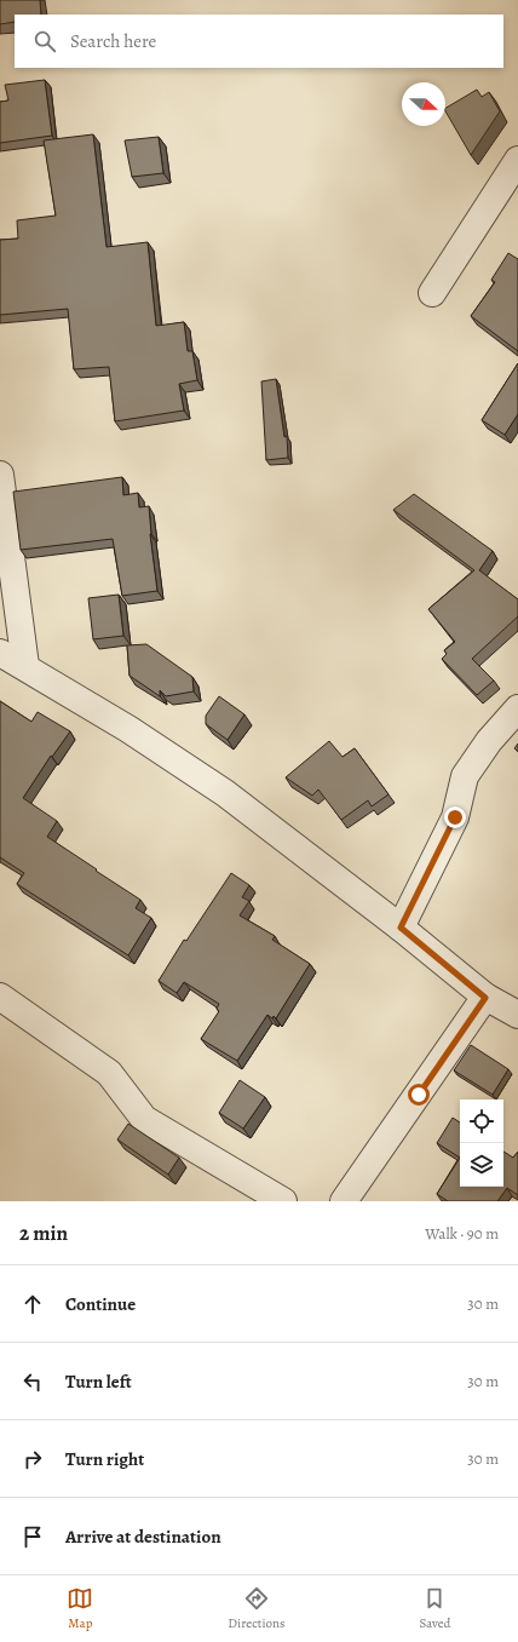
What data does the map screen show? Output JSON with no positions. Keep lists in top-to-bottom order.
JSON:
{
  "north": "right",
  "page": {
    "search": "Search here",
    "heading": ["2 min", "Walk · 90 m"],
    "list": [
      ["Continue", "30 m"],
      ["Turn left", "30 m"],
      ["Turn right", "30 m"],
      "Arrive at destination"
    ],
    "nav": ["Map", "Directions", "Saved"]
  }
}
